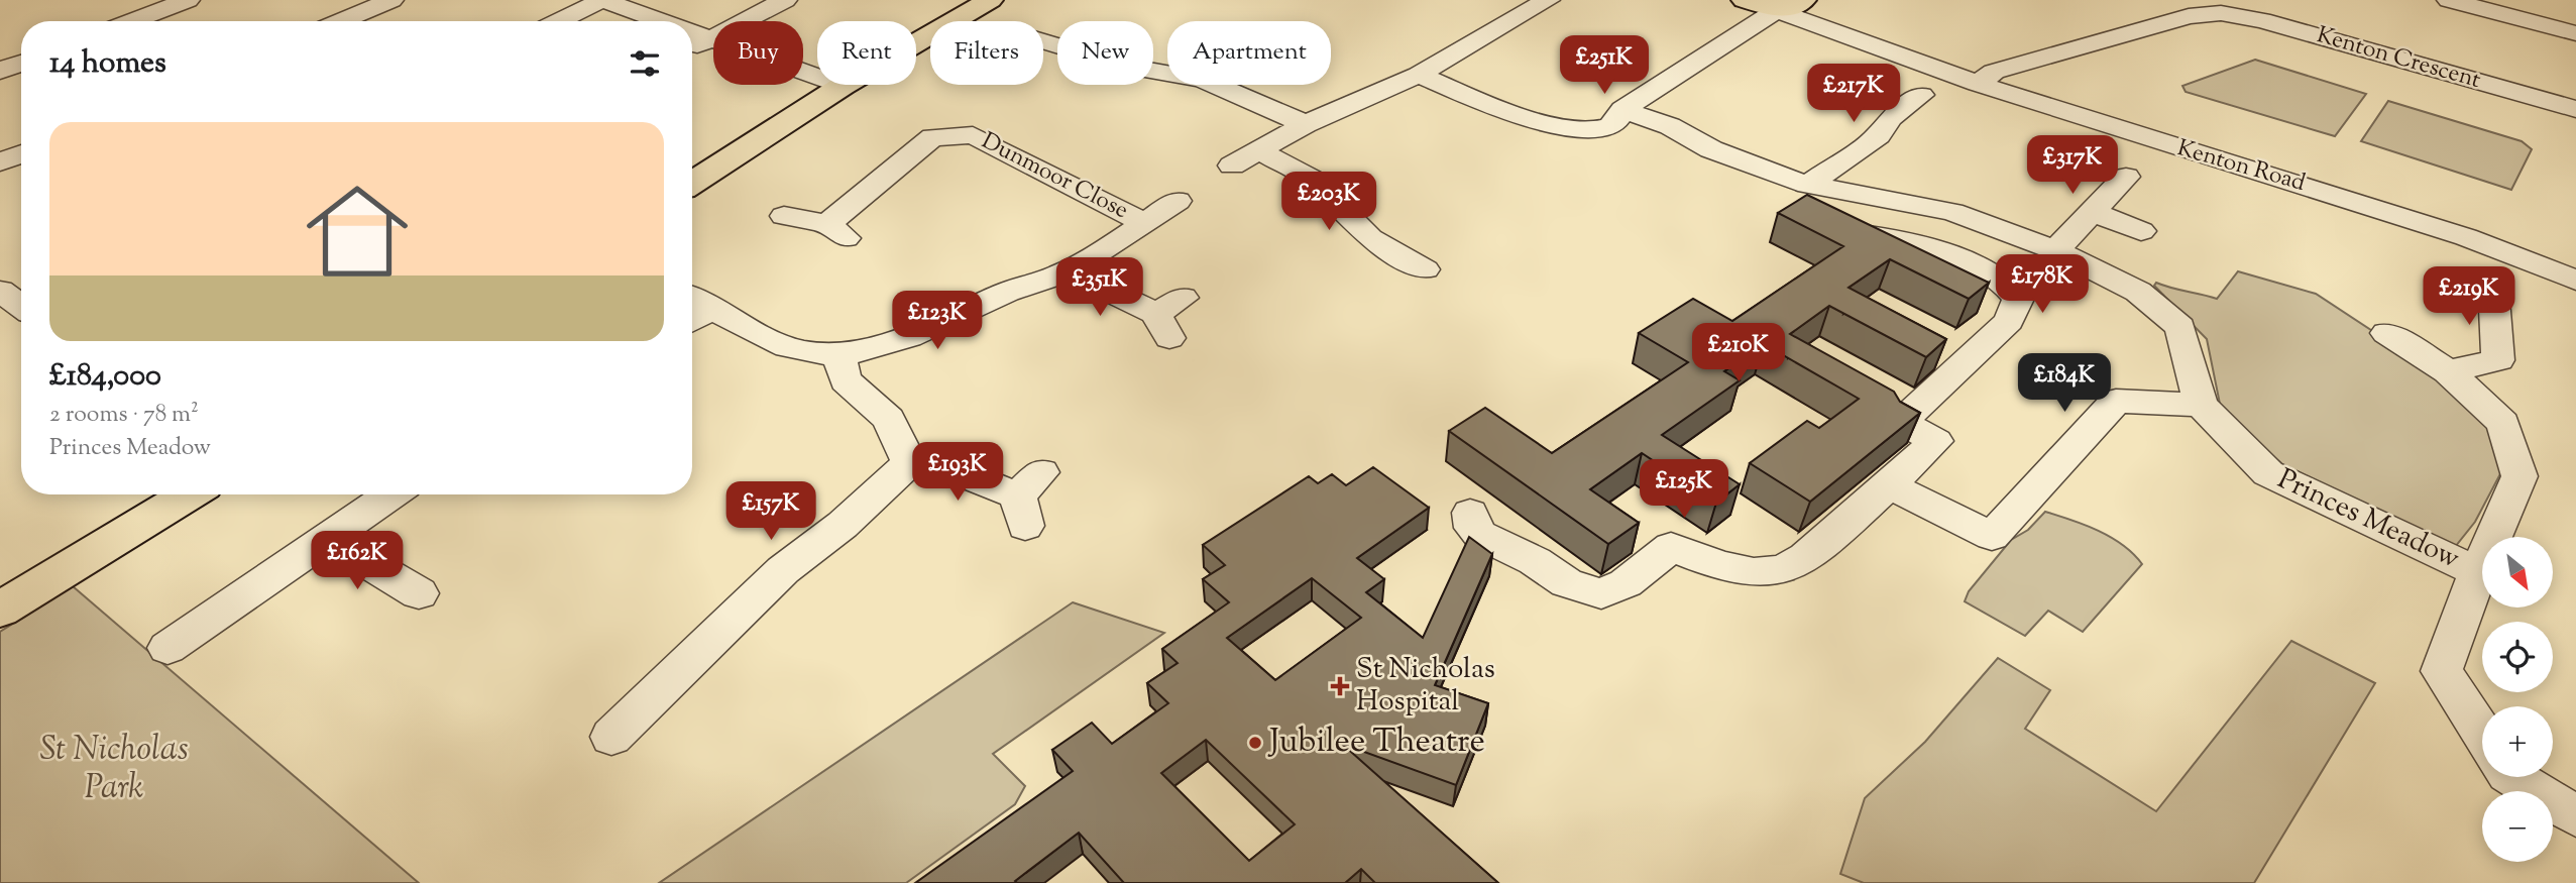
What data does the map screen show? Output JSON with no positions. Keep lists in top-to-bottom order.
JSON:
{
  "streets": {
    "main road": ["Kenton Road"],
    "street": ["Kenton Crescent", "Dunmoor Close", "Princes Meadow"]
  },
  "crossings": [
    ["Kenton Crescent", "Kenton Road"]
  ],
  "parks": ["St Nicholas Park"],
  "places": {
    "health": ["St Nicholas Hospital"],
    "other": ["Jubilee Theatre"]
  },
  "north": "bottom right",
  "page": {
    "chip": [
      "Buy",
      "Rent",
      "Filters",
      "New",
      "Apartment"
    ],
    "heading": "14 homes",
    "price": [
      "£251K",
      "£217K",
      "£317K",
      "£203K",
      "£178K",
      "£351K",
      "£219K",
      "£123K",
      "£210K",
      "£184K",
      "£193K",
      "£125K",
      "£157K",
      "£162K"
    ],
    "list": [
      {
        "name": "£184,000",
        "note": "2 rooms · 78 m² · Princes Meadow"
      }
    ],
    "map_buttons": ["+", "−"]
  }
}
